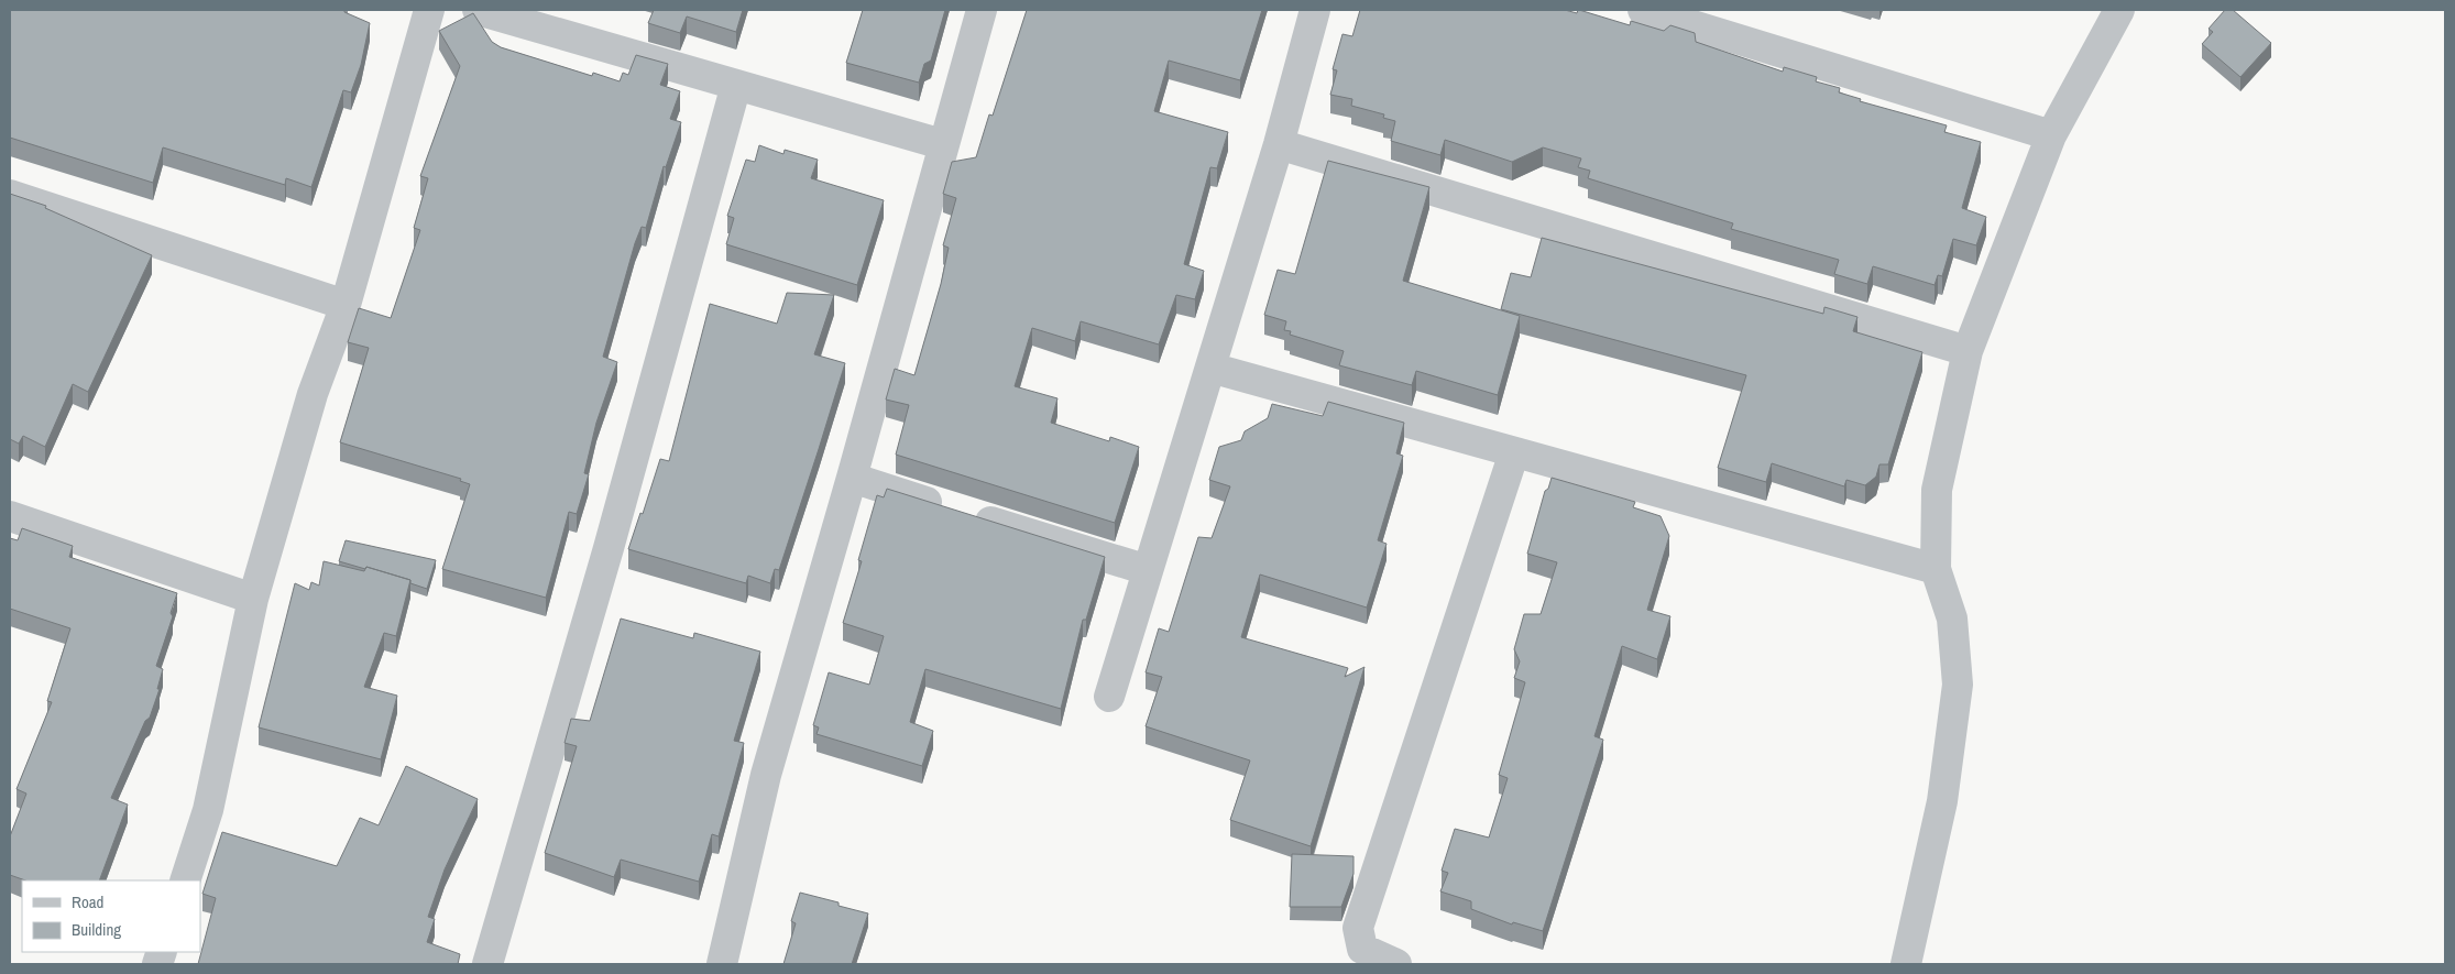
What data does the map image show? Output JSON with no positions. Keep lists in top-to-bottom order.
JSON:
{
  "legend": ["Road", "Building"]
}
